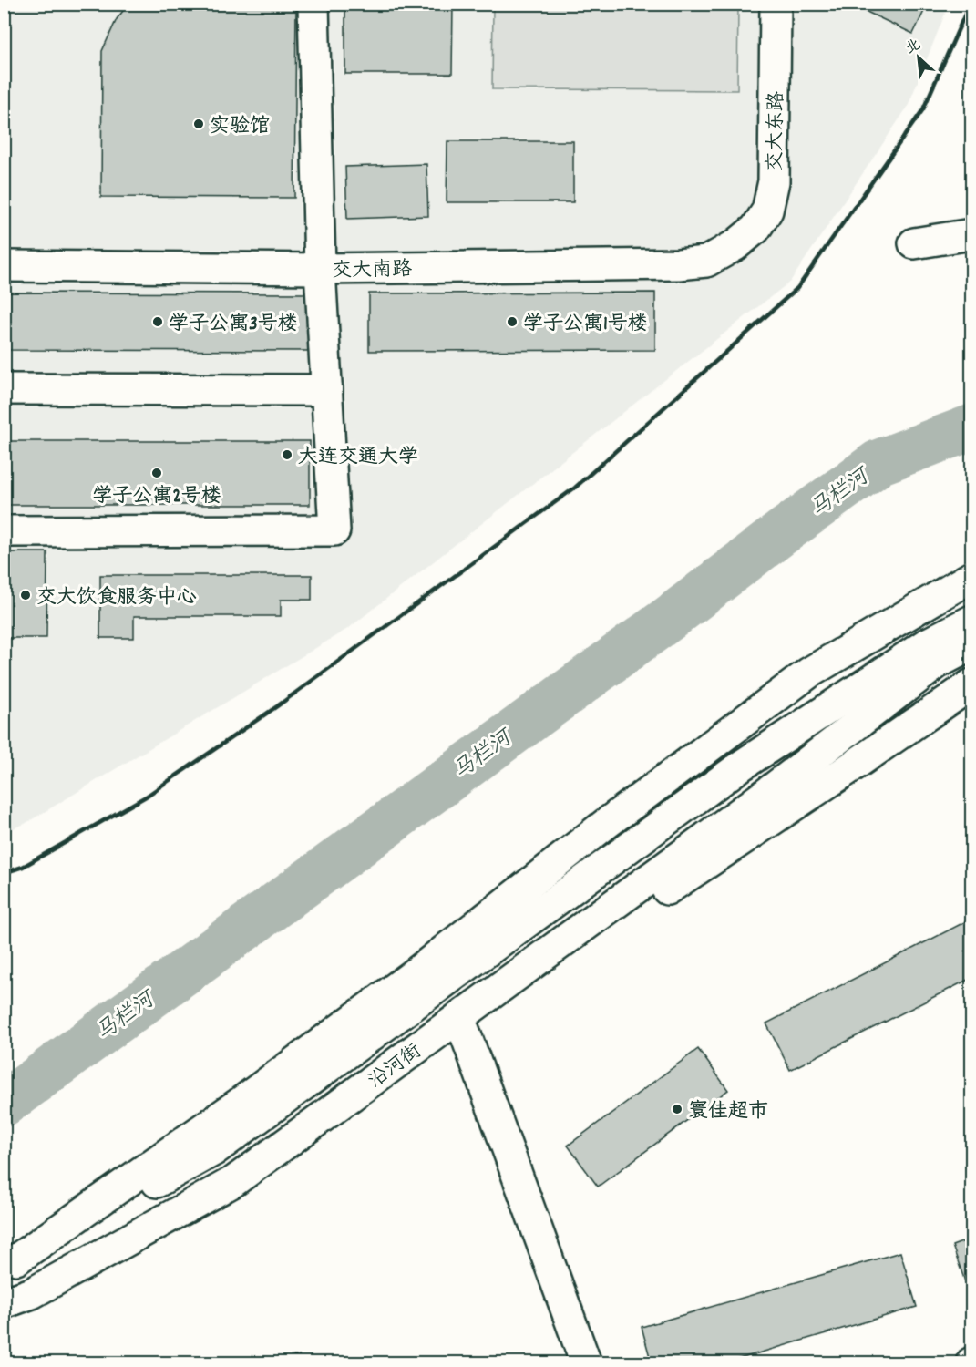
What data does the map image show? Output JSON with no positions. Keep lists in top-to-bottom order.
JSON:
{
  "streets": {
    "main road": ["交大东路", "交大南路", "沿河街"]
  },
  "crossings": [
    ["交大东路", "交大南路"]
  ],
  "water": ["马栏河"],
  "places": [
    "实验馆",
    "学子公寓3号楼",
    "学子公寓1号楼",
    "大连交通大学",
    "学子公寓2号楼",
    "交大饮食服务中心",
    "寰佳超市"
  ],
  "north": "top left"
}
